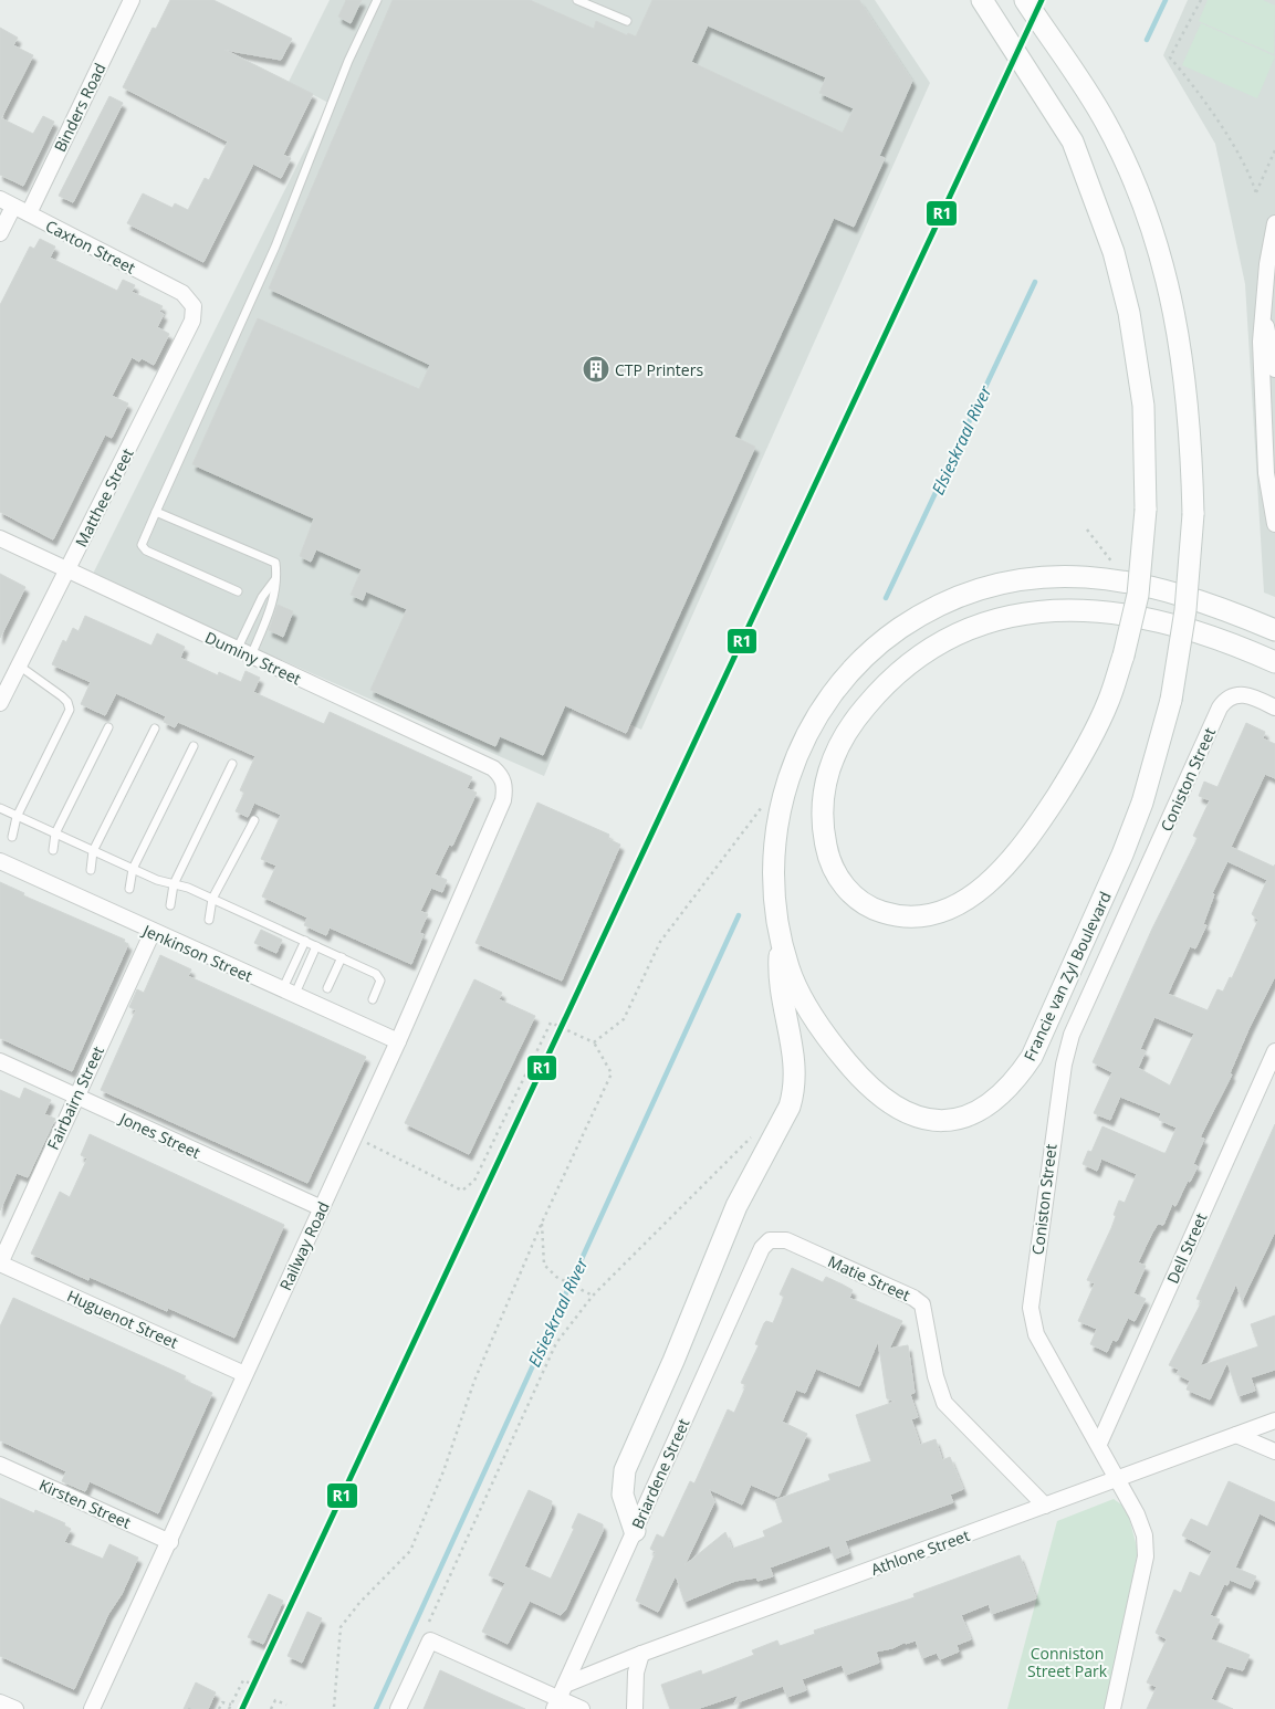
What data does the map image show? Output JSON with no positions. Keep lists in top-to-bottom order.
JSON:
{
  "streets": {
    "main road": ["Francie van Zyl Boulevard"],
    "street": [
      "Binders Road",
      "Caxton Street",
      "Matthee Street",
      "Duminy Street",
      "Coniston Street",
      "Jenkinson Street",
      "Fairbairn Street",
      "Jones Street",
      "Railway Road",
      "Dell Street",
      "Matie Street",
      "Huguenot Street",
      "Briardene Street",
      "Kirsten Street",
      "Athlone Street"
    ]
  },
  "crossings": [
    ["Binders Road", "Caxton Street"],
    ["Caxton Street", "Matthee Street"],
    ["Matthee Street", "Duminy Street"],
    ["Duminy Street", "Railway Road"],
    ["Coniston Street", "Dell Street"],
    ["Coniston Street", "Athlone Street"],
    ["Jenkinson Street", "Fairbairn Street"],
    ["Jenkinson Street", "Railway Road"],
    ["Fairbairn Street", "Jones Street"],
    ["Fairbairn Street", "Huguenot Street"],
    ["Jones Street", "Railway Road"],
    ["Railway Road", "Huguenot Street"],
    ["Railway Road", "Kirsten Street"],
    ["Matie Street", "Briardene Street"],
    ["Matie Street", "Athlone Street"],
    ["Briardene Street", "Athlone Street"]
  ],
  "water": ["Elsieskraal River"],
  "parks": ["Conniston Street Park"],
  "places": {
    "building": ["CTP Printers"]
  },
  "lines": ["transit line R1"]
}
